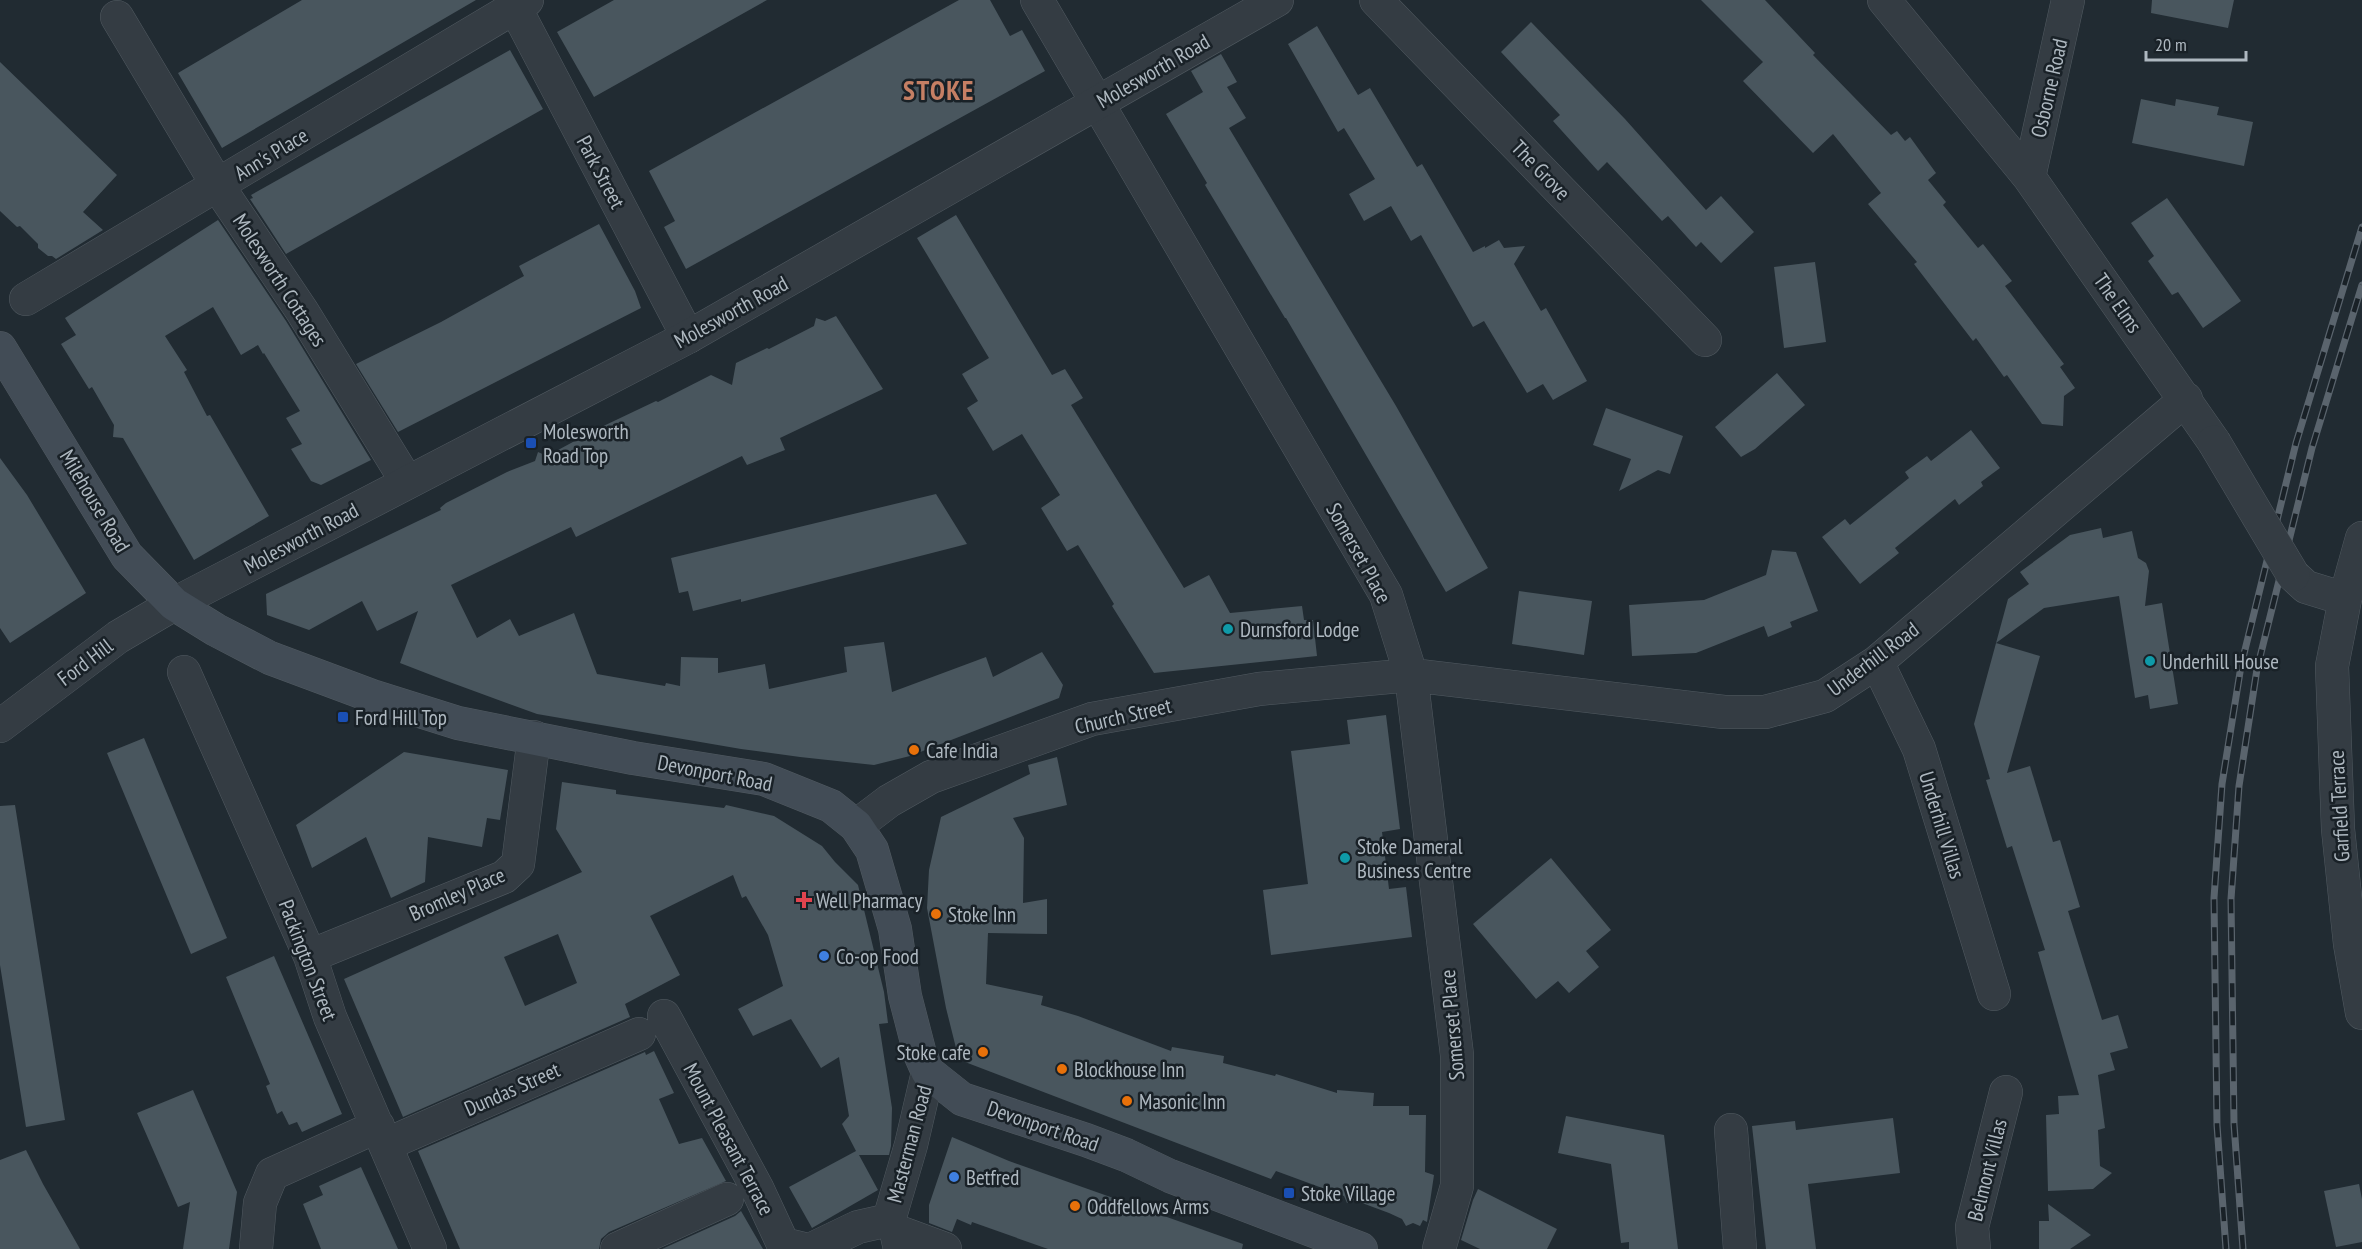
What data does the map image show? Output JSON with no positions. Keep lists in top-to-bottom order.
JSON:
{
  "streets": {
    "main road": ["Milehouse Road", "Devonport Road"],
    "street": [
      "Molesworth Road",
      "Osborne Road",
      "Ann's Place",
      "The Grove",
      "Park Street",
      "Molesworth Cottages",
      "The Elms",
      "Somerset Place",
      "Underhill Road",
      "Ford Hill",
      "Church Street",
      "Garfield Terrace",
      "Underhill Villas",
      "Bromley Place",
      "Packington Street",
      "Dundas Street",
      "Mount Pleasant Terrace",
      "Masterman Road",
      "Belmont Villas"
    ]
  },
  "crossings": [
    ["Molesworth Road", "Park Street"],
    ["Molesworth Road", "Molesworth Cottages"],
    ["Molesworth Road", "Milehouse Road"],
    ["Molesworth Road", "Somerset Place"],
    ["Molesworth Road", "Ford Hill"],
    ["Osborne Road", "The Elms"],
    ["Ann's Place", "Park Street"],
    ["Ann's Place", "Molesworth Cottages"],
    ["The Elms", "Underhill Road"],
    ["The Elms", "Garfield Terrace"],
    ["Milehouse Road", "Ford Hill"],
    ["Milehouse Road", "Devonport Road"],
    ["Somerset Place", "Underhill Road"],
    ["Somerset Place", "Church Street"],
    ["Underhill Road", "Church Street"],
    ["Underhill Road", "Underhill Villas"],
    ["Church Street", "Devonport Road"],
    ["Devonport Road", "Bromley Place"],
    ["Devonport Road", "Masterman Road"],
    ["Bromley Place", "Packington Street"],
    ["Packington Street", "Dundas Street"],
    ["Dundas Street", "Mount Pleasant Terrace"]
  ],
  "districts": ["STOKE"],
  "places": {
    "transit": ["Molesworth Road Top", "Ford Hill Top", "Stoke Village"],
    "other": [
      "Durnsford Lodge",
      "Underhill House",
      "Cafe India",
      "Stoke Dameral Business Centre",
      "Stoke Inn",
      "Co-op Food",
      "Stoke cafe",
      "Blockhouse Inn",
      "Masonic Inn",
      "Betfred",
      "Oddfellows Arms"
    ],
    "health": ["Well Pharmacy"]
  },
  "scale_bar": "20 m"
}
